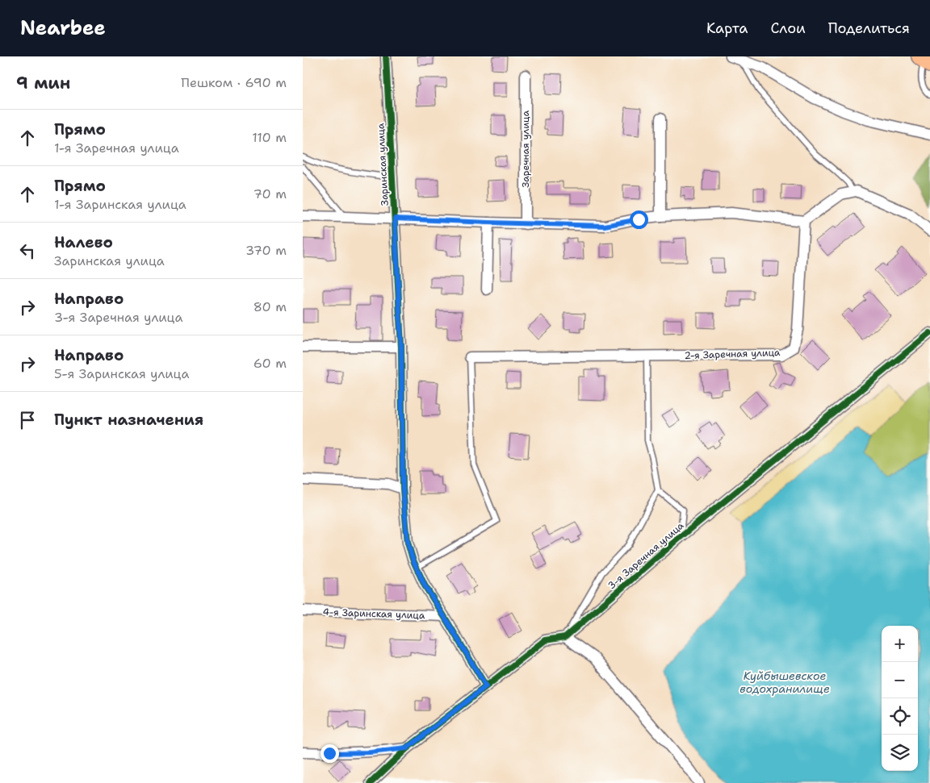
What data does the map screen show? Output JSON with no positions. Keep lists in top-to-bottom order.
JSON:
{
  "streets": {
    "street": [
      "Заречная улица",
      "Заринская улица",
      "2-я Заречная улица",
      "3-я Заречная улица",
      "4-я Заринская улица"
    ]
  },
  "crossings": [
    ["Заринская улица", "4-я Заринская улица"]
  ],
  "water": ["Куйбышевское водохранилище"],
  "page": {
    "header": "Nearbee",
    "nav": ["Карта", "Слои", "Поделиться"],
    "heading": ["9 мин", "Пешком · 690 m"],
    "list": [
      ["Прямо", "1-я Заречная улица", "110 m"],
      ["Прямо", "1-я Заринская улица", "70 m"],
      ["Налево", "Заринская улица", "370 m"],
      ["Направо", "3-я Заречная улица", "80 m"],
      ["Направо", "5-я Заринская улица", "60 m"],
      "Пункт назначения"
    ],
    "map_buttons": ["+", "−"]
  }
}
